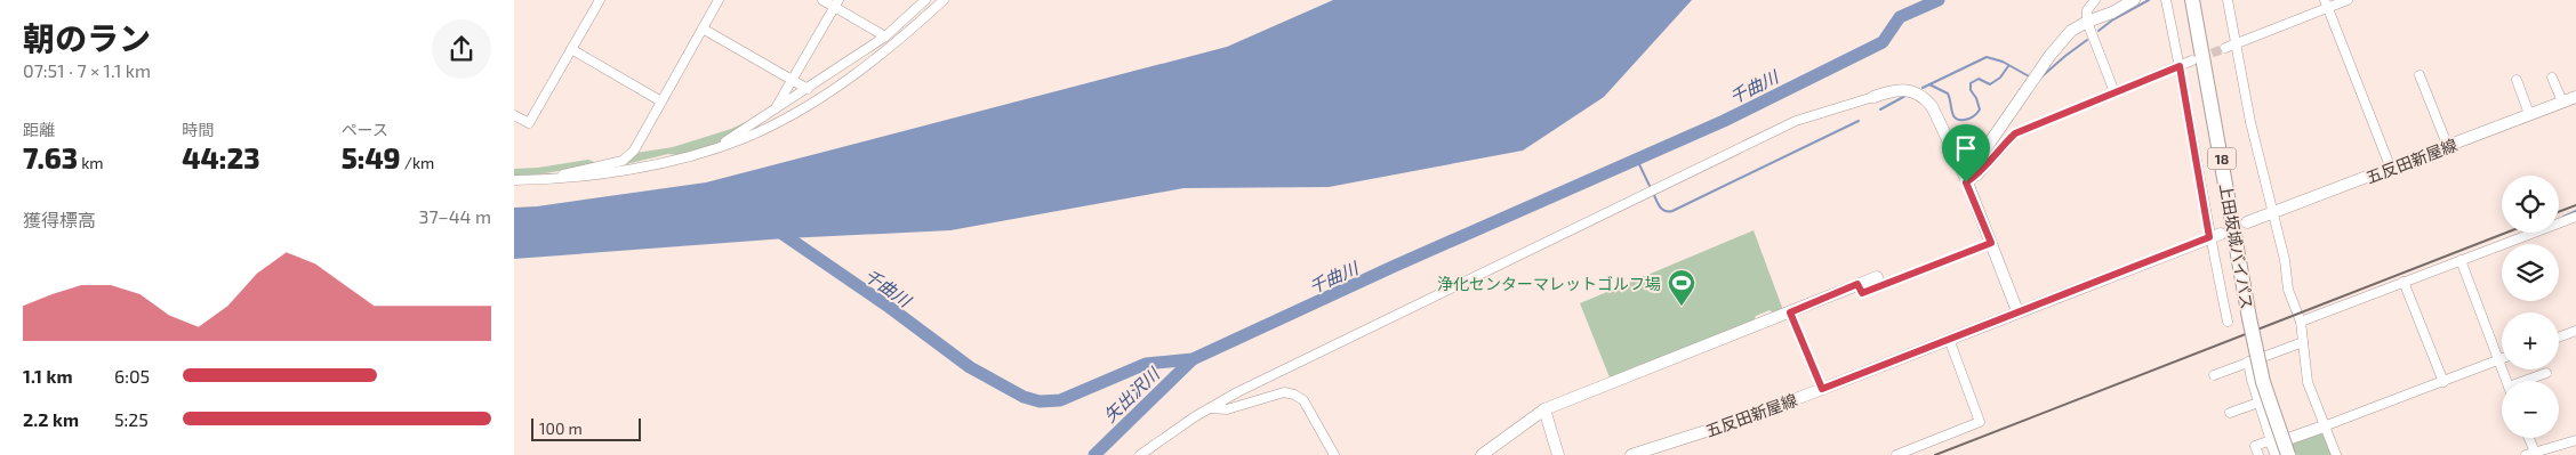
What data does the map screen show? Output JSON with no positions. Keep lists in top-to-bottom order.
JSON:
{
  "streets": {
    "highway": ["18", "上田坂城バイパス"],
    "street": ["五反田新屋線"]
  },
  "water": ["千曲川", "矢出沢川"],
  "places": {
    "sports": ["浄化センターマレットゴルフ場"]
  },
  "scale_bar": "100 m",
  "page": {
    "heading": ["朝のラン", "07:51 · 7 × 1.1 km"],
    "stats": [
      ["距離", "7.63 km"],
      ["時間", "44:23"],
      ["ペース", "5:49 /km"]
    ],
    "map_buttons": ["+", "−"],
    "chart": ["獲得標高", "37–44 m"],
    "list": [
      {
        "name": "1.1 km",
        "note": "6:05"
      },
      {
        "name": "2.2 km",
        "note": "5:25"
      }
    ],
    "scale": "100 m"
  }
}
